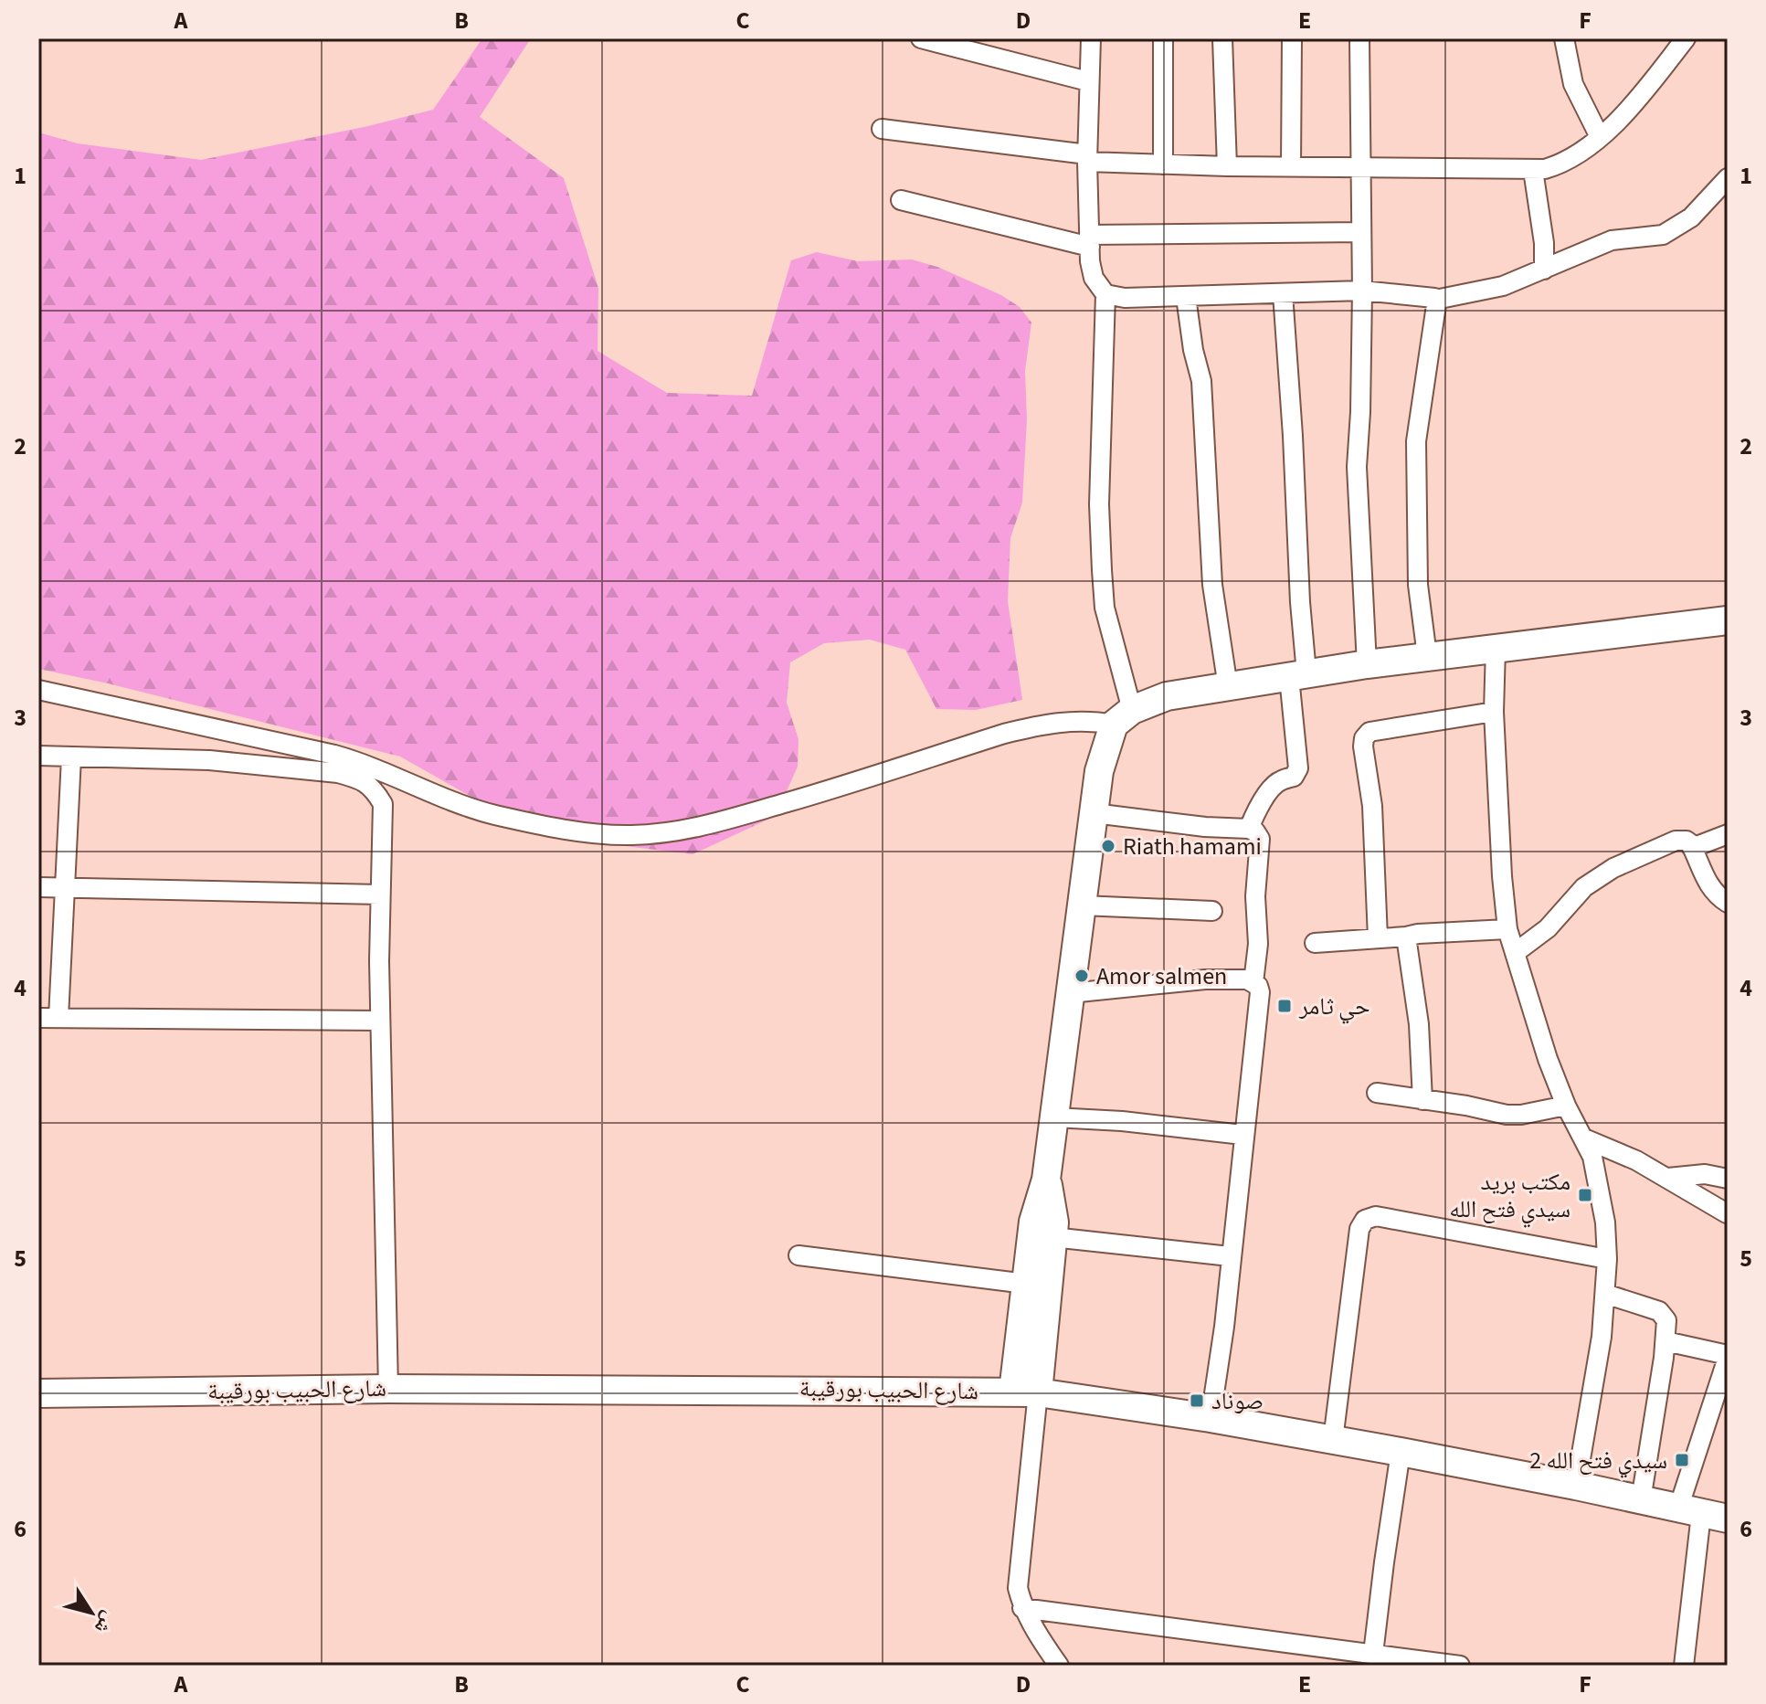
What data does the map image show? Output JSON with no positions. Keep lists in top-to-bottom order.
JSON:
{
  "streets": {
    "main road": ["شارع الحبيب بورقيبة"]
  },
  "places": {
    "other": ["Riath hamami", "Amor salmen"],
    "transit": [
      "حي ثامر",
      "مكتب بريد سيدي فتح الله",
      "صوناد",
      "2 سيدي فتح الله"
    ]
  },
  "north": "bottom right",
  "grid": {
    "columns": [
      "A",
      "B",
      "C",
      "D",
      "E",
      "F"
    ],
    "rows": [
      "1",
      "2",
      "3",
      "4",
      "5",
      "6"
    ]
  }
}
